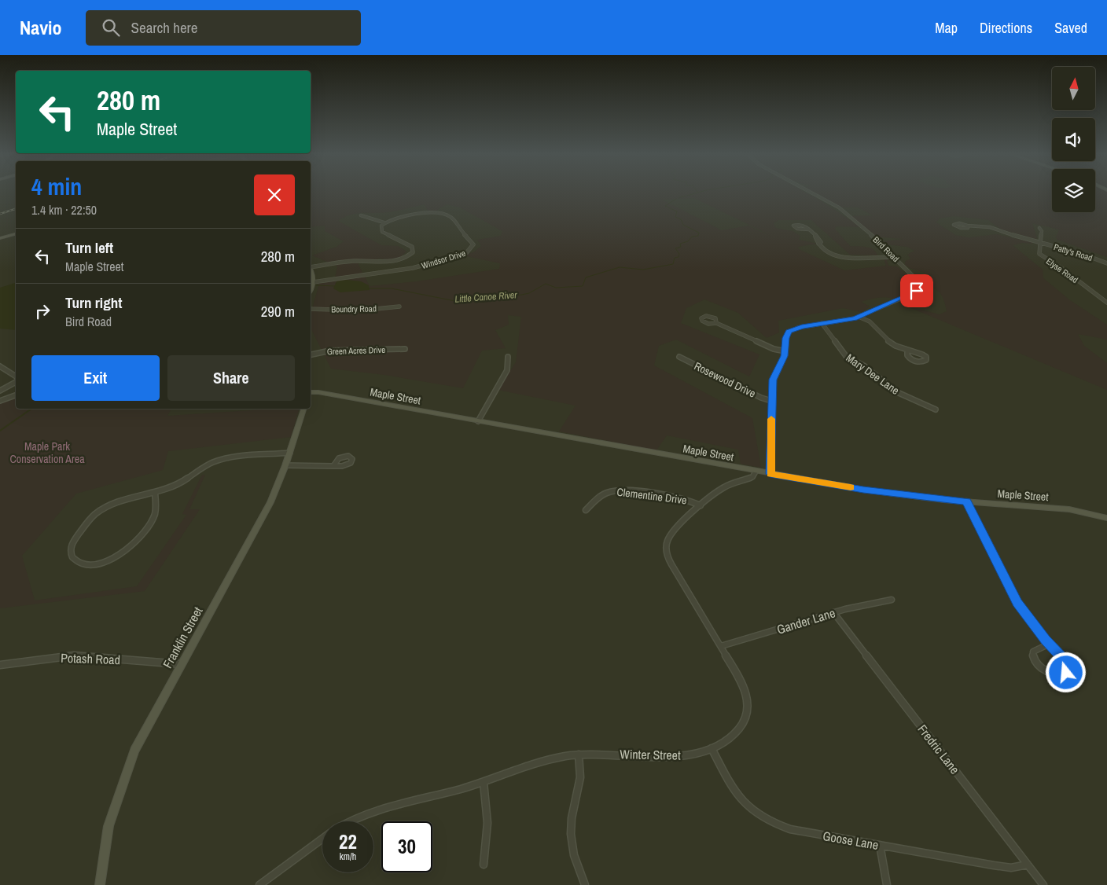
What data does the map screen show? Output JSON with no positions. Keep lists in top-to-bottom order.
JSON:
{
  "streets": {
    "street": [
      "Bird Road",
      "Patty's Road",
      "Windsor Drive",
      "Elyse Road",
      "Boundry Road",
      "Green Acres Drive",
      "Mary Dee Lane",
      "Rosewood Drive",
      "Maple Street",
      "Clementine Drive",
      "Gander Lane",
      "Franklin Street",
      "Potash Road",
      "Fredric Lane",
      "Winter Street",
      "Goose Lane"
    ]
  },
  "crossings": [
    ["Bird Road", "Mary Dee Lane"],
    ["Bird Road", "Rosewood Drive"],
    ["Bird Road", "Maple Street"],
    ["Patty's Road", "Elyse Road"],
    ["Maple Street", "Winter Street"],
    ["Clementine Drive", "Winter Street"],
    ["Gander Lane", "Fredric Lane"],
    ["Gander Lane", "Winter Street"],
    ["Franklin Street", "Potash Road"],
    ["Fredric Lane", "Goose Lane"],
    ["Winter Street", "Goose Lane"]
  ],
  "water": ["Little Canoe River"],
  "parks": ["Maple Park Conservation Area"],
  "north": "top",
  "page": {
    "header": "Navio",
    "search": "Search here",
    "nav": ["Map", "Directions", "Saved"],
    "turn": ["280 m", "Maple Street"],
    "heading": ["4 min", "1.4 km · 22:50"],
    "list": [
      {
        "name": "Turn left",
        "note": "Maple Street",
        "value": "280 m"
      },
      {
        "name": "Turn right",
        "note": "Bird Road",
        "value": "290 m"
      }
    ],
    "buttons": ["Exit", "Share"],
    "speed": "22 km/h",
    "limit": "30"
  }
}
